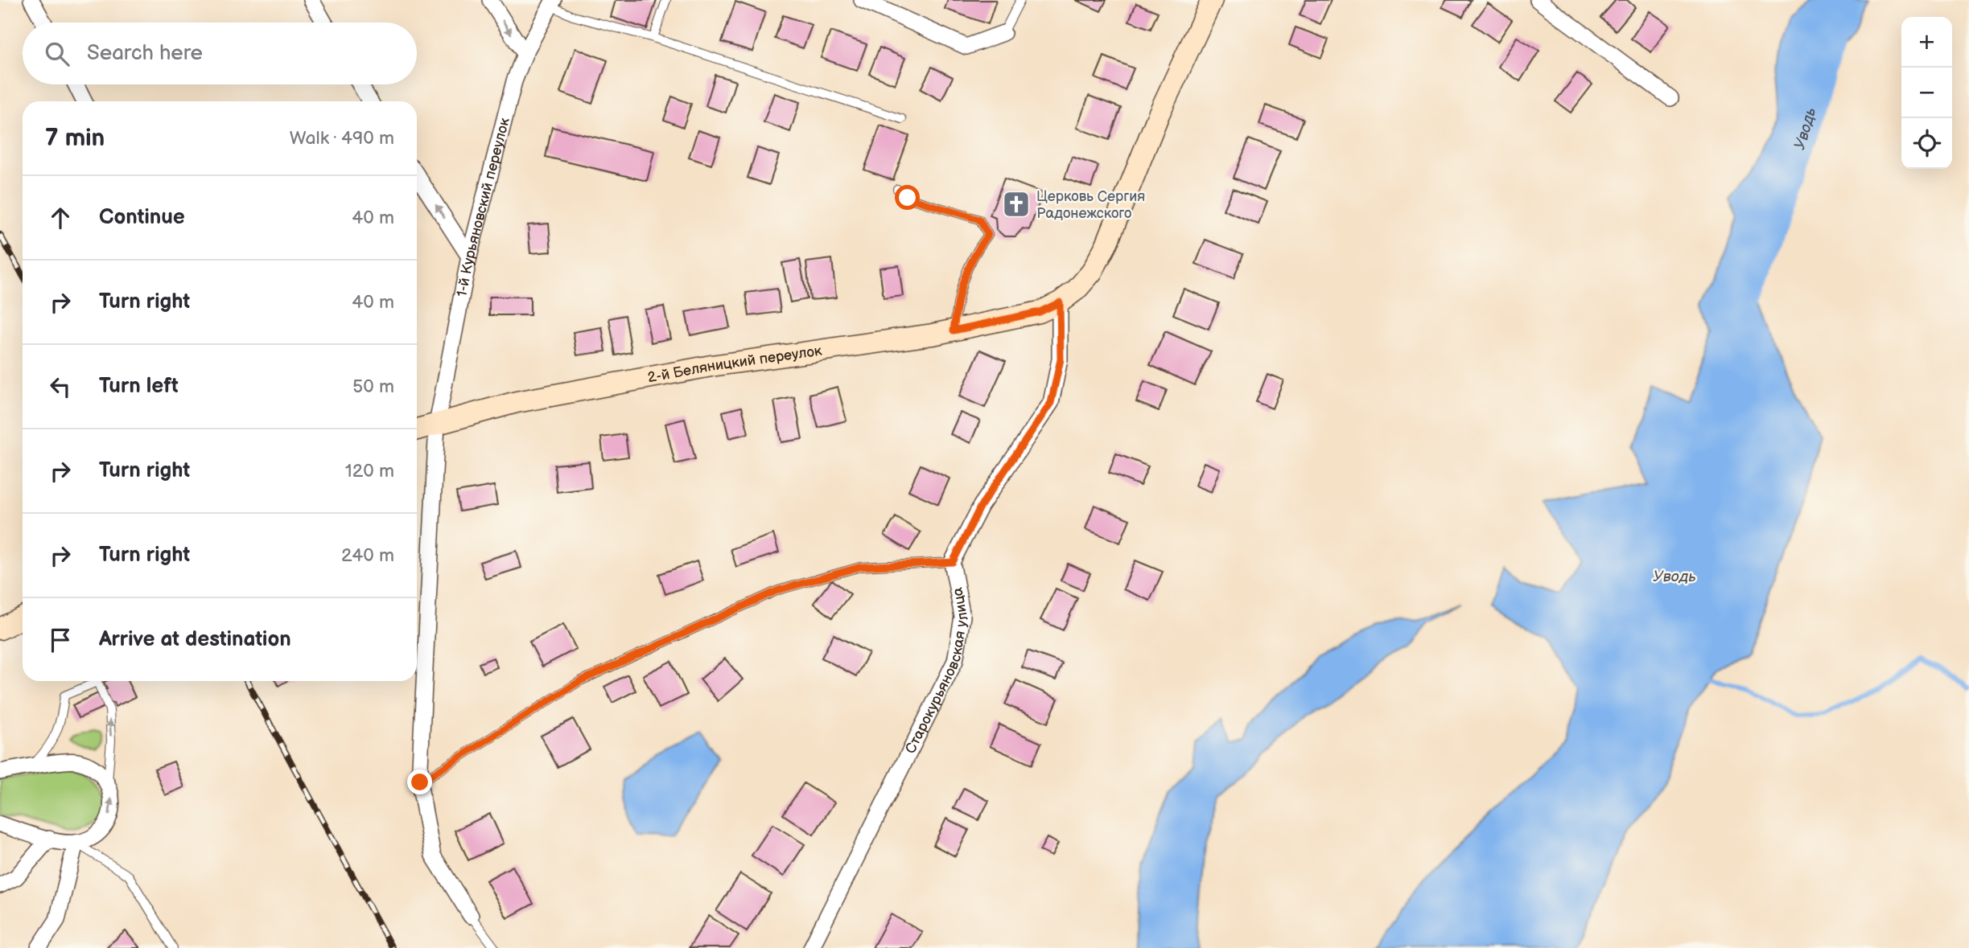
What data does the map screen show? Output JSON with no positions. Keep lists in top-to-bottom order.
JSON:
{
  "streets": {
    "main road": ["2-й Беляницкий переулок"],
    "street": ["1-й Курьяновский переулок", "Старокурьяновская улица"]
  },
  "crossings": [
    ["1-й Курьяновский переулок", "2-й Беляницкий переулок"]
  ],
  "water": ["Уводь"],
  "places": {
    "church": ["Церковь Сергия Радонежского"]
  },
  "page": {
    "map_buttons": ["+", "−"],
    "search": "Search here",
    "heading": ["7 min", "Walk · 490 m"],
    "list": [
      ["Continue", "40 m"],
      ["Turn right", "40 m"],
      ["Turn left", "50 m"],
      ["Turn right", "120 m"],
      ["Turn right", "240 m"],
      "Arrive at destination"
    ]
  }
}
